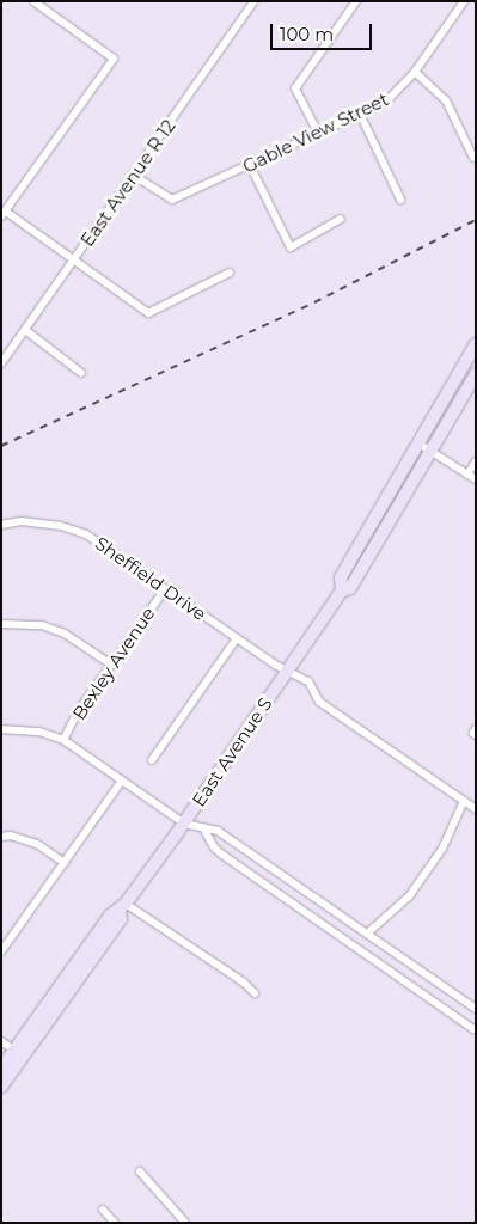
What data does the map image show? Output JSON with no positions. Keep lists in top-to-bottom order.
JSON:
{
  "streets": {
    "main road": ["East Avenue S"],
    "street": [
      "Gable View Street",
      "East Avenue R 12",
      "Sheffield Drive",
      "Bexley Avenue"
    ]
  },
  "crossings": [
    ["Gable View Street", "East Avenue R 12"],
    ["Sheffield Drive", "Bexley Avenue"],
    ["Sheffield Drive", "East Avenue S"]
  ],
  "scale_bar": "100 m"
}
